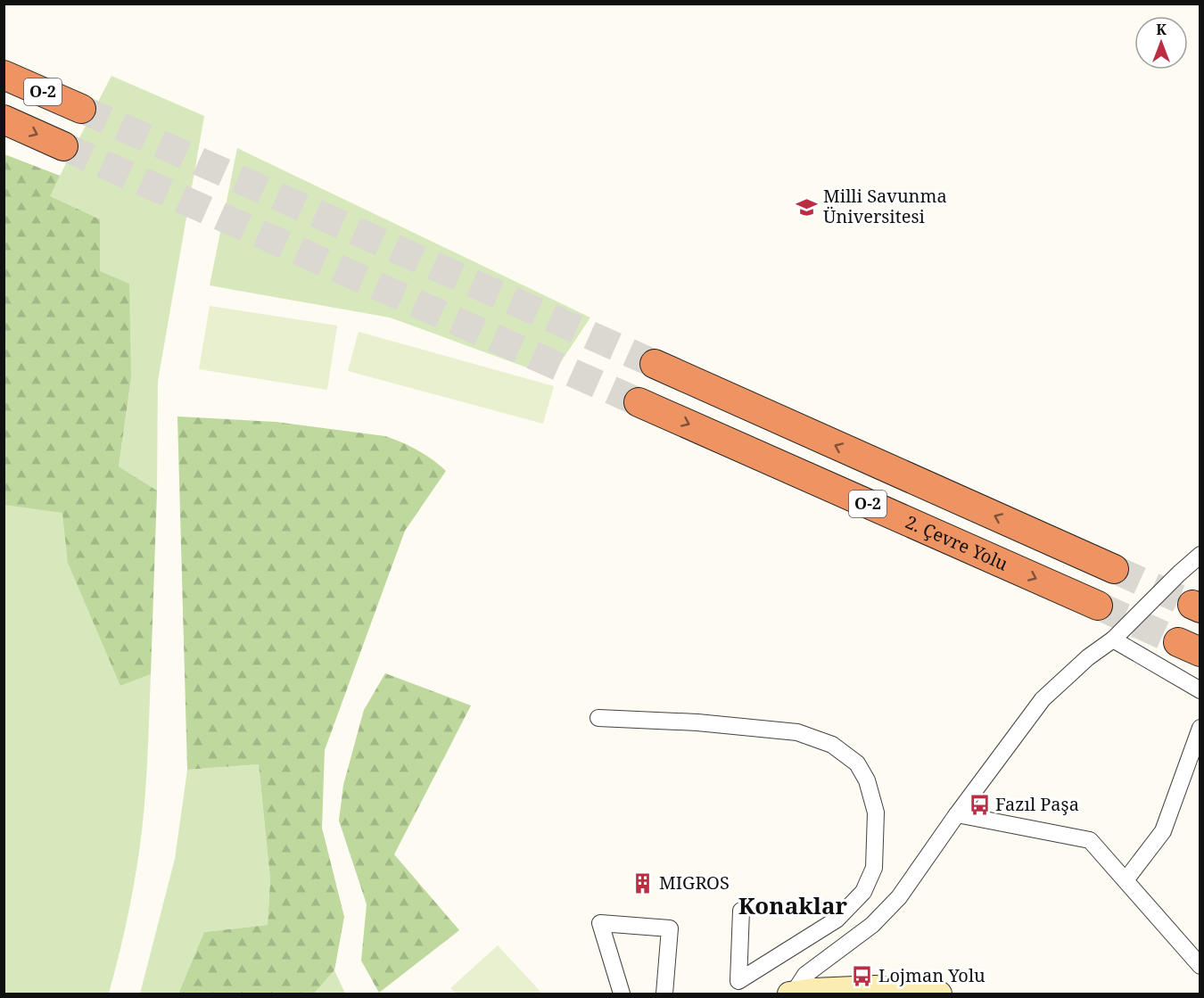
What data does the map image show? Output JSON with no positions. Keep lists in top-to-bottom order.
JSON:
{
  "streets": {
    "highway": ["O-2", "2. Çevre Yolu"]
  },
  "districts": ["Konaklar"],
  "places": {
    "school or university": ["Milli Savunma Üniversitesi"],
    "bus stop": ["Fazıl Paşa", "Lojman Yolu"],
    "building": ["MIGROS"]
  },
  "north": "top"
}
